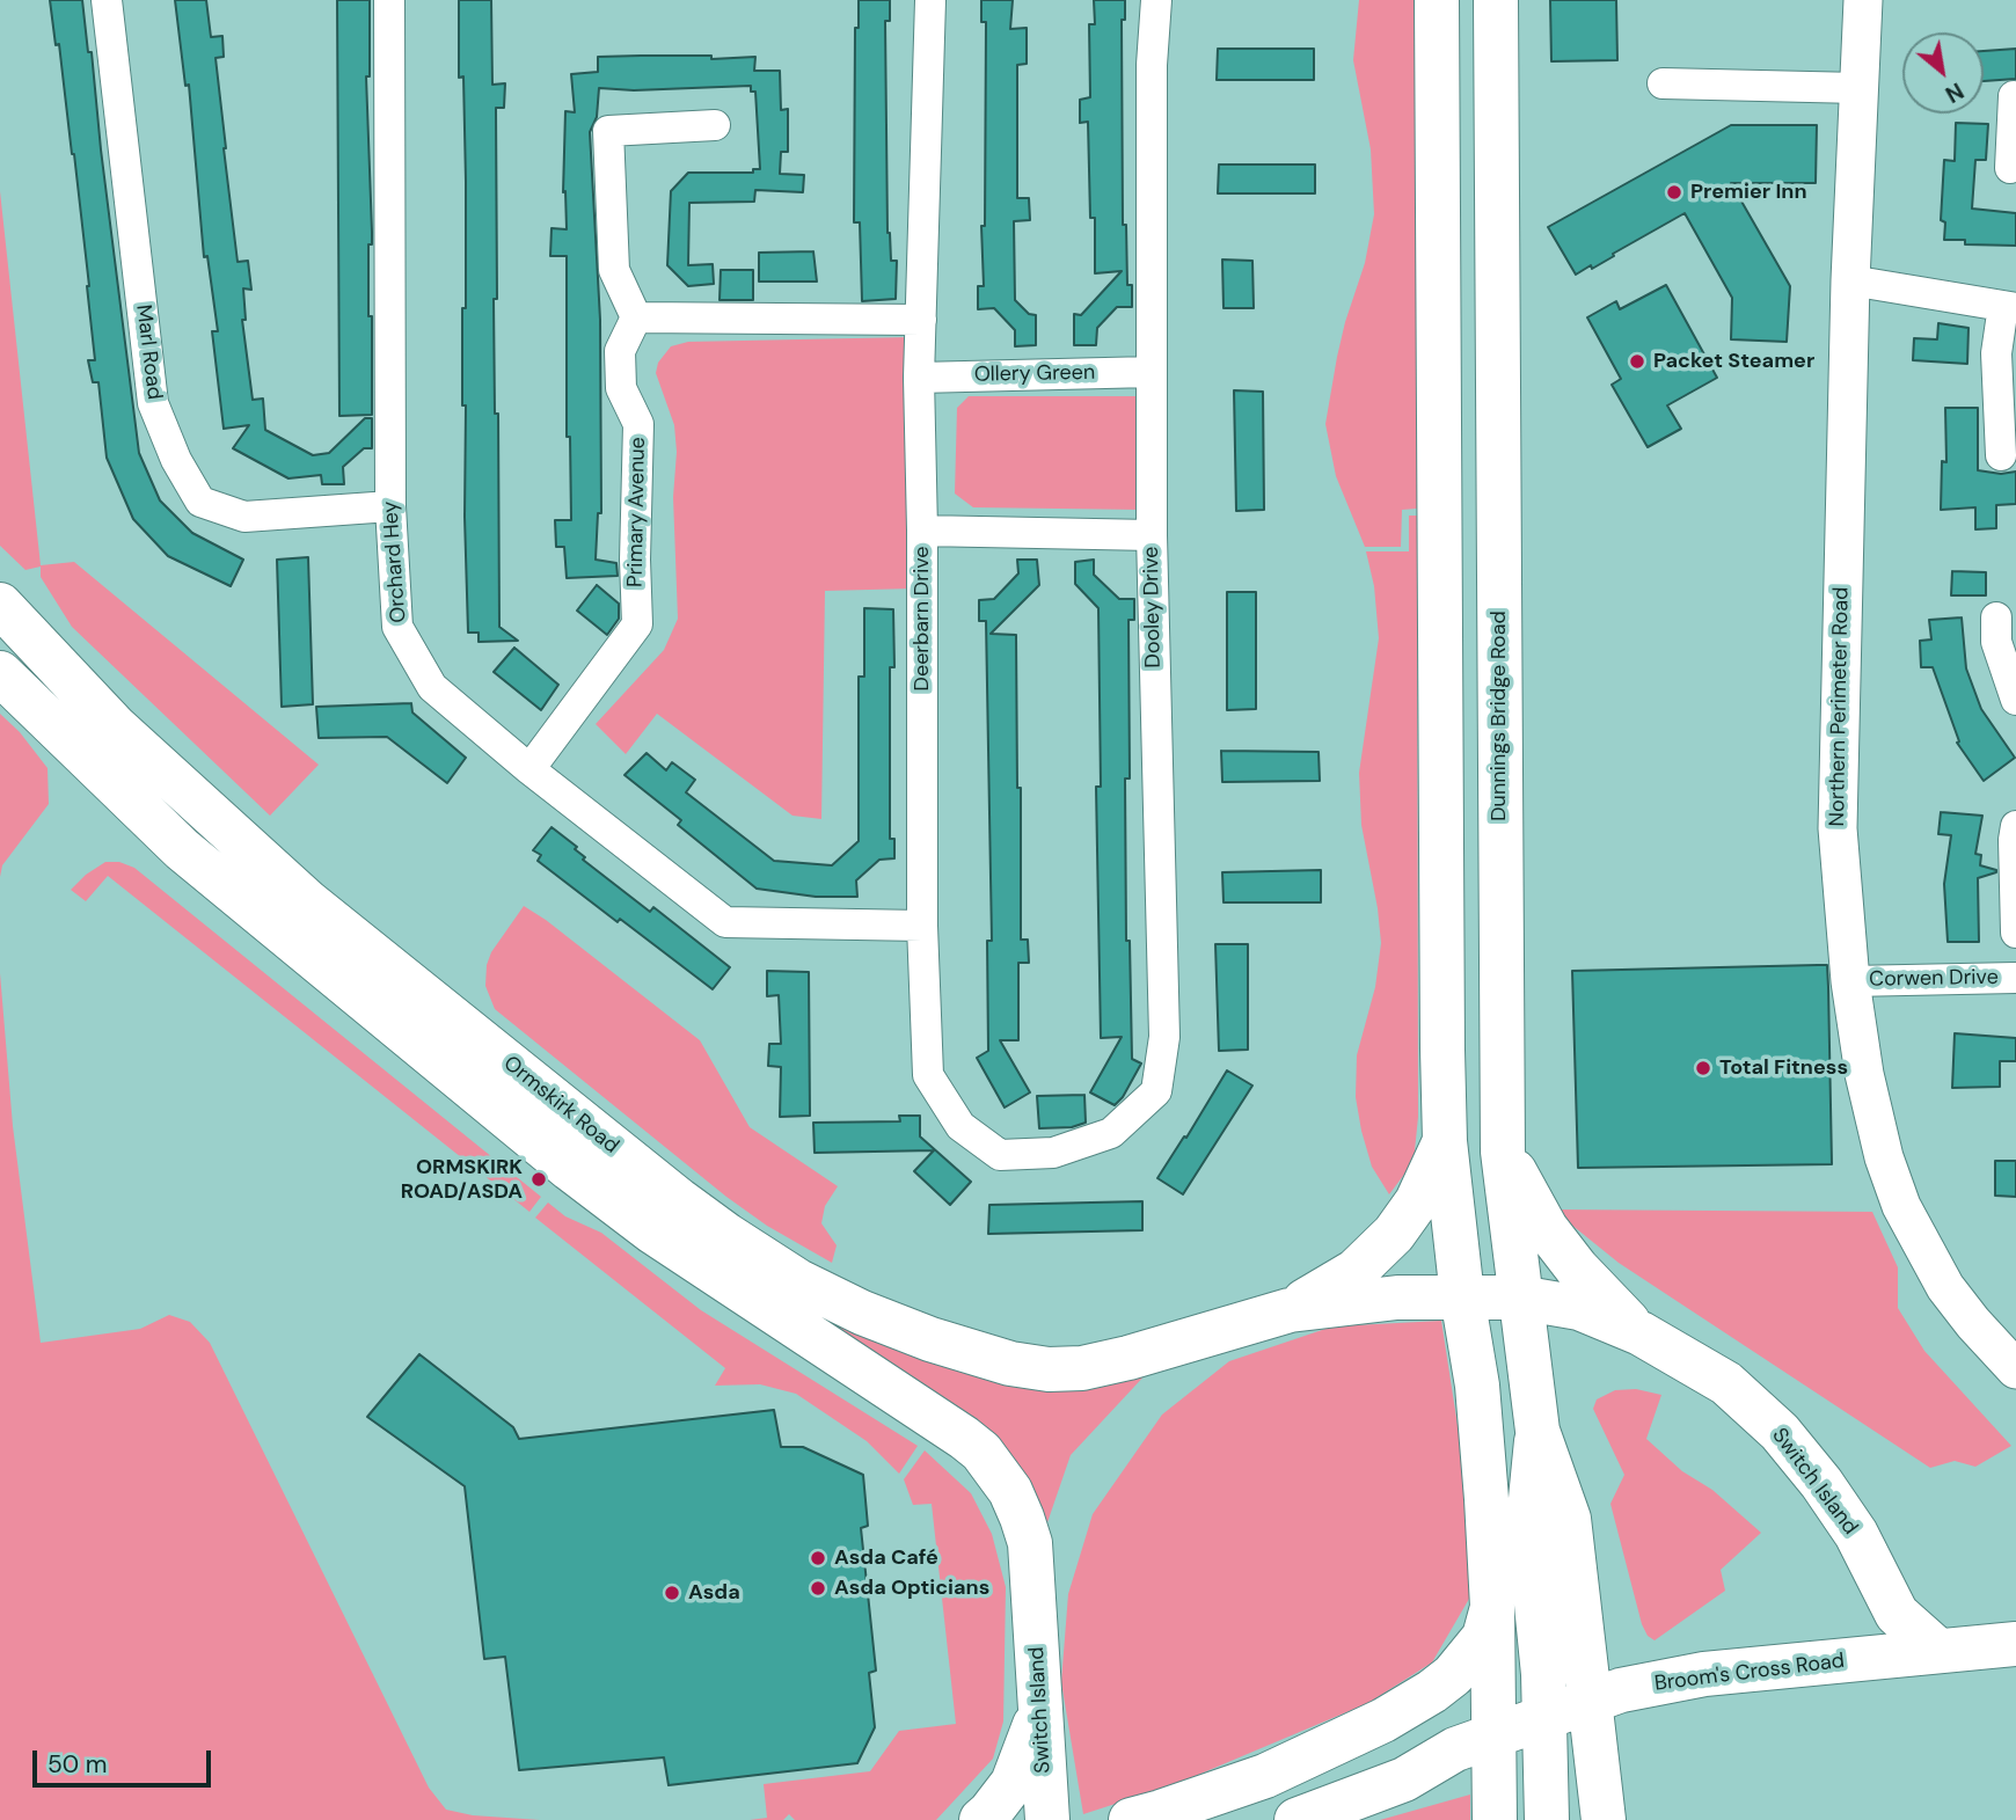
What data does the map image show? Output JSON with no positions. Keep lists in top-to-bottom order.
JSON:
{
  "streets": {
    "highway": [
      "Dunnings Bridge Road",
      "Ormskirk Road",
      "Switch Island",
      "Broom's Cross Road"
    ],
    "main road": ["Northern Perimeter Road"],
    "street": [
      "Marl Road",
      "Ollery Green",
      "Primary Avenue",
      "Orchard Hey",
      "Dooley Drive",
      "Deerbarn Drive",
      "Corwen Drive"
    ]
  },
  "crossings": [
    ["Marl Road", "Orchard Hey"],
    ["Ollery Green", "Dooley Drive"],
    ["Ollery Green", "Deerbarn Drive"],
    ["Primary Avenue", "Orchard Hey"],
    ["Orchard Hey", "Deerbarn Drive"],
    ["Dooley Drive", "Deerbarn Drive"],
    ["Northern Perimeter Road", "Corwen Drive"],
    ["Dunnings Bridge Road", "Switch Island"],
    ["Switch Island", "Broom's Cross Road"]
  ],
  "places": [
    "Premier Inn",
    "Packet Steamer",
    "Total Fitness",
    "ORMSKIRK ROAD/ASDA",
    "Asda Café",
    "Asda Opticians",
    "Asda"
  ],
  "scale_bar": "50 m",
  "north": "bottom right"
}
